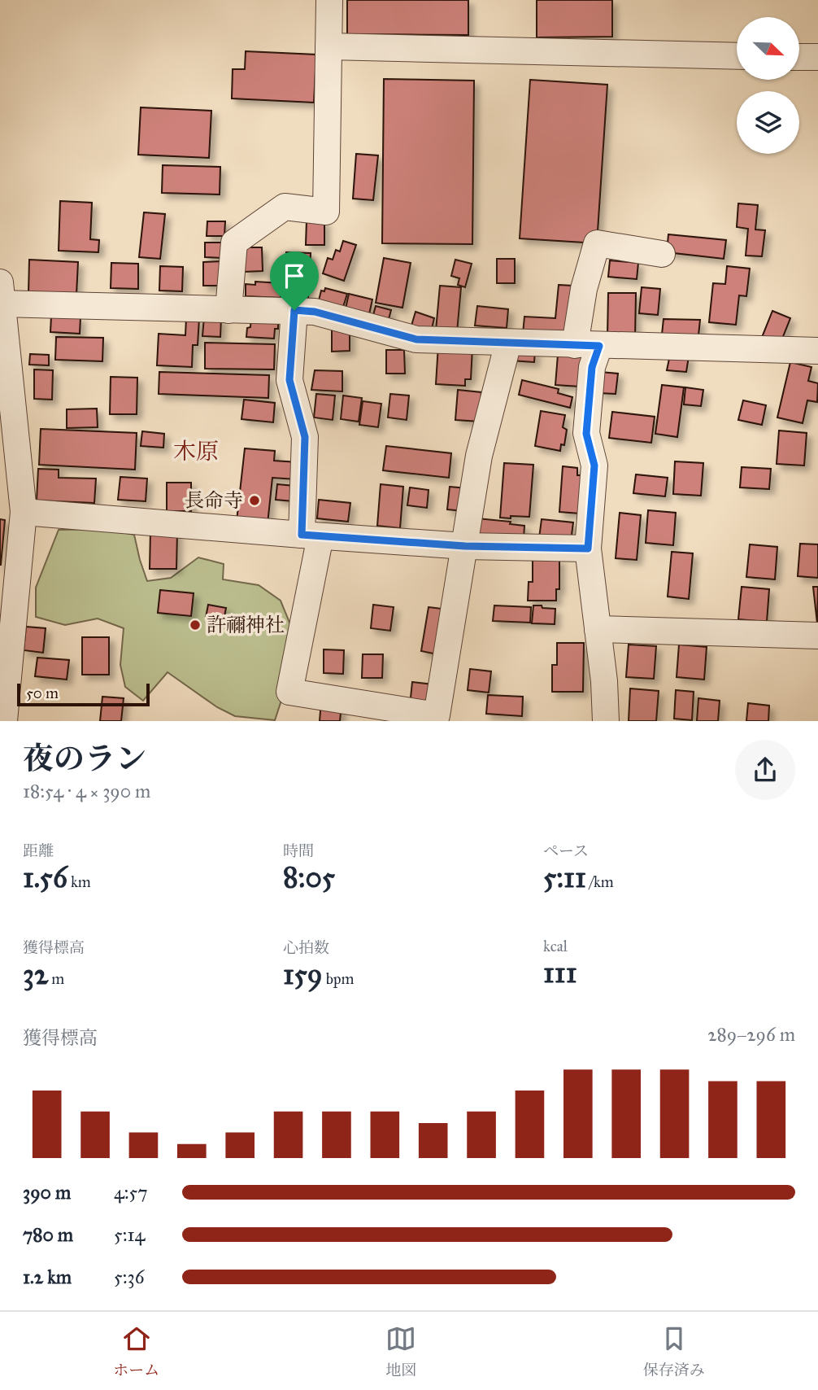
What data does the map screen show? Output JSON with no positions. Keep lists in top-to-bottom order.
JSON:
{
  "districts": ["木原"],
  "places": ["長命寺", "許禰神社"],
  "scale_bar": "50 m",
  "north": "bottom right",
  "page": {
    "scale": "50 m",
    "heading": ["夜のラン", "18:54 · 4 × 390 m"],
    "stats": [
      ["距離", "1.56 km"],
      ["時間", "8:05"],
      ["ペース", "5:11 /km"],
      ["獲得標高", "32 m"],
      ["心拍数", "159 bpm"],
      ["kcal", "111"]
    ],
    "chart": ["獲得標高", "289–296 m"],
    "list": [
      {
        "name": "390 m",
        "note": "4:57"
      },
      {
        "name": "780 m",
        "note": "5:14"
      },
      {
        "name": "1.2 km",
        "note": "5:36"
      }
    ],
    "tabs": ["ホーム", "地図", "保存済み"]
  }
}
